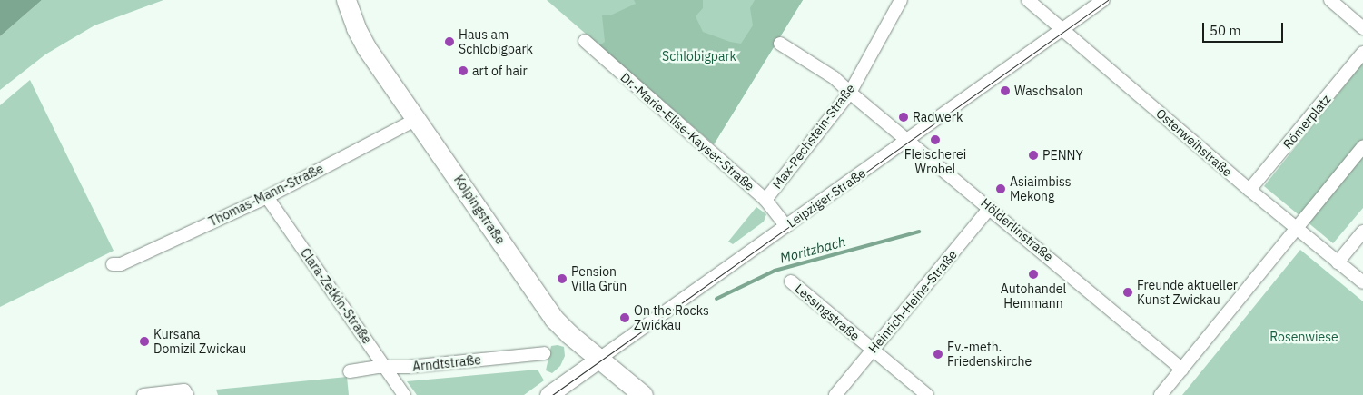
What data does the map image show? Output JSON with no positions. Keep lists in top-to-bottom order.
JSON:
{
  "streets": {
    "main road": ["Kolpingstraße"],
    "street": [
      "Römerplatz",
      "Dr.-Marie-Elise-Kayser-Straße",
      "Max-Pechstein-Straße",
      "Osterweihstraße",
      "Thomas-Mann-Straße",
      "Leipziger Straße",
      "Hölderlinstraße",
      "Clara-Zetkin-Straße",
      "Heinrich-Heine-Straße",
      "Lessingstraße",
      "Arndtstraße"
    ]
  },
  "crossings": [
    ["Römerplatz", "Osterweihstraße"],
    ["Dr.-Marie-Elise-Kayser-Straße", "Max-Pechstein-Straße"],
    ["Dr.-Marie-Elise-Kayser-Straße", "Leipziger Straße"],
    ["Max-Pechstein-Straße", "Hölderlinstraße"],
    ["Osterweihstraße", "Leipziger Straße"],
    ["Thomas-Mann-Straße", "Kolpingstraße"],
    ["Thomas-Mann-Straße", "Clara-Zetkin-Straße"],
    ["Leipziger Straße", "Kolpingstraße"],
    ["Leipziger Straße", "Hölderlinstraße"],
    ["Hölderlinstraße", "Heinrich-Heine-Straße"],
    ["Clara-Zetkin-Straße", "Arndtstraße"],
    ["Heinrich-Heine-Straße", "Lessingstraße"]
  ],
  "water": ["Moritzbach"],
  "parks": ["Schlobigpark", "Rosenwiese"],
  "places": [
    "Haus am Schlobigpark",
    "art of hair",
    "Waschsalon",
    "Radwerk",
    "Fleischerei Wrobel",
    "PENNY",
    "Asiaimbiss Mekong",
    "Autohandel Hemmann",
    "Pension Villa Grün",
    "Freunde aktueller Kunst Zwickau",
    "On the Rocks Zwickau",
    "Kursana Domizil Zwickau",
    "Ev.-meth. Friedenskirche"
  ],
  "scale_bar": "50 m"
}
